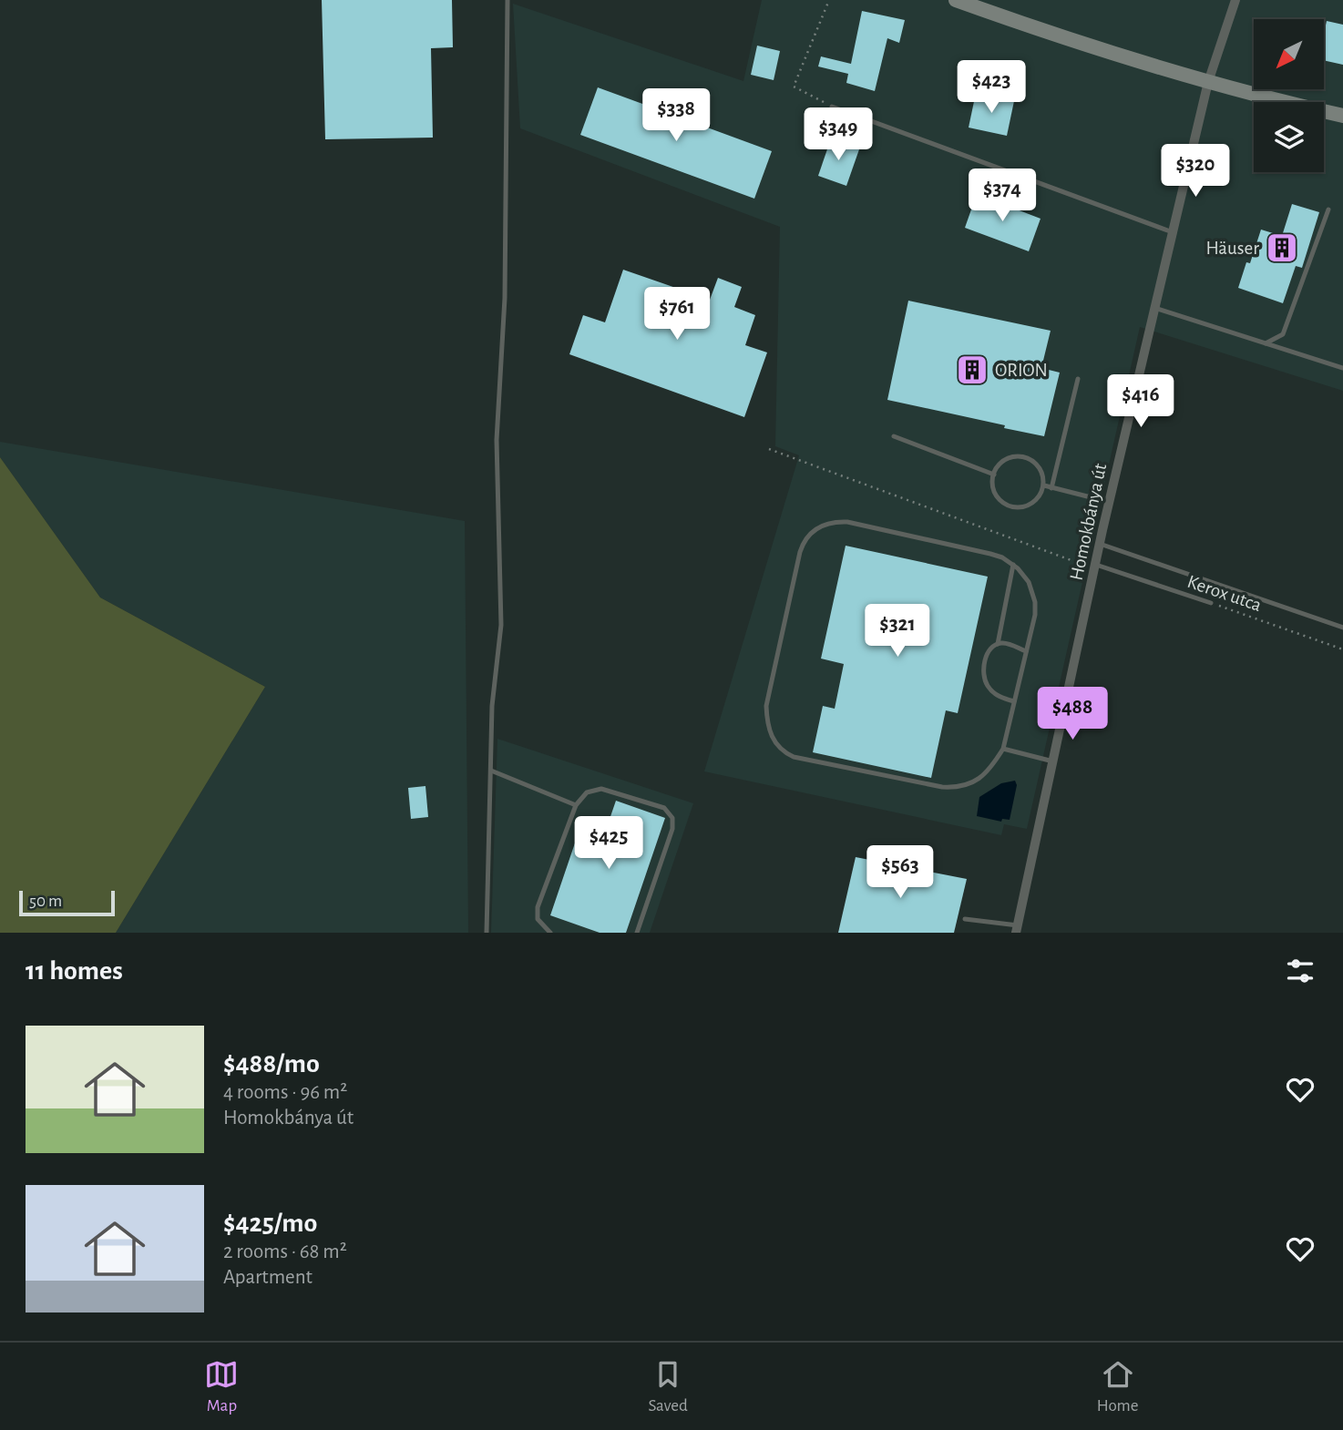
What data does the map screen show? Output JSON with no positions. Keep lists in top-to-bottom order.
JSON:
{
  "streets": {
    "street": ["Homokbánya út"],
    "lane": ["Kerox utca"]
  },
  "crossings": [
    ["Homokbánya út", "Kerox utca"]
  ],
  "places": {
    "building": ["Häuser", "ORION"]
  },
  "scale_bar": "50 m",
  "north": "bottom left",
  "page": {
    "price": [
      "$423",
      "$338",
      "$349",
      "$320",
      "$374",
      "$761",
      "$416",
      "$321",
      "$488",
      "$425",
      "$563"
    ],
    "scale": "50 m",
    "heading": "11 homes",
    "list": [
      {
        "name": "$488/mo",
        "note": "4 rooms · 96 m² · Homokbánya út"
      },
      {
        "name": "$425/mo",
        "note": "2 rooms · 68 m² · Apartment"
      }
    ],
    "tabs": ["Map", "Saved", "Home"]
  }
}
